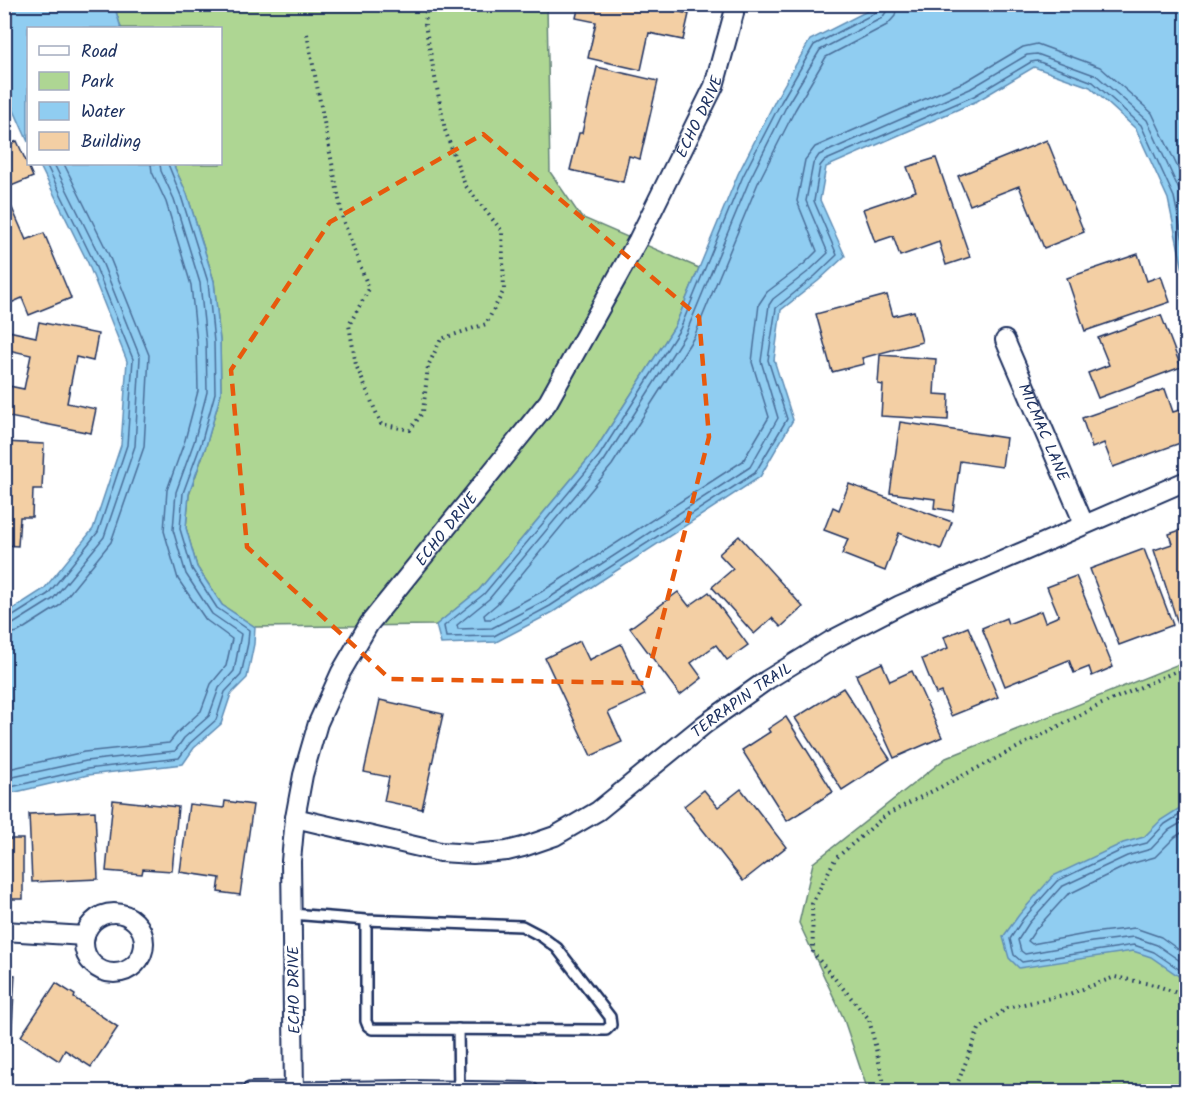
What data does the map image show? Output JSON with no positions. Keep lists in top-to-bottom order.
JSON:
{
  "streets": {
    "street": ["ECHO DRIVE", "MICMAC LANE", "TERRAPIN TRAIL"]
  },
  "crossings": [
    ["ECHO DRIVE", "TERRAPIN TRAIL"],
    ["MICMAC LANE", "TERRAPIN TRAIL"]
  ],
  "legend": [
    "Road",
    "Park",
    "Water",
    "Building"
  ]
}
